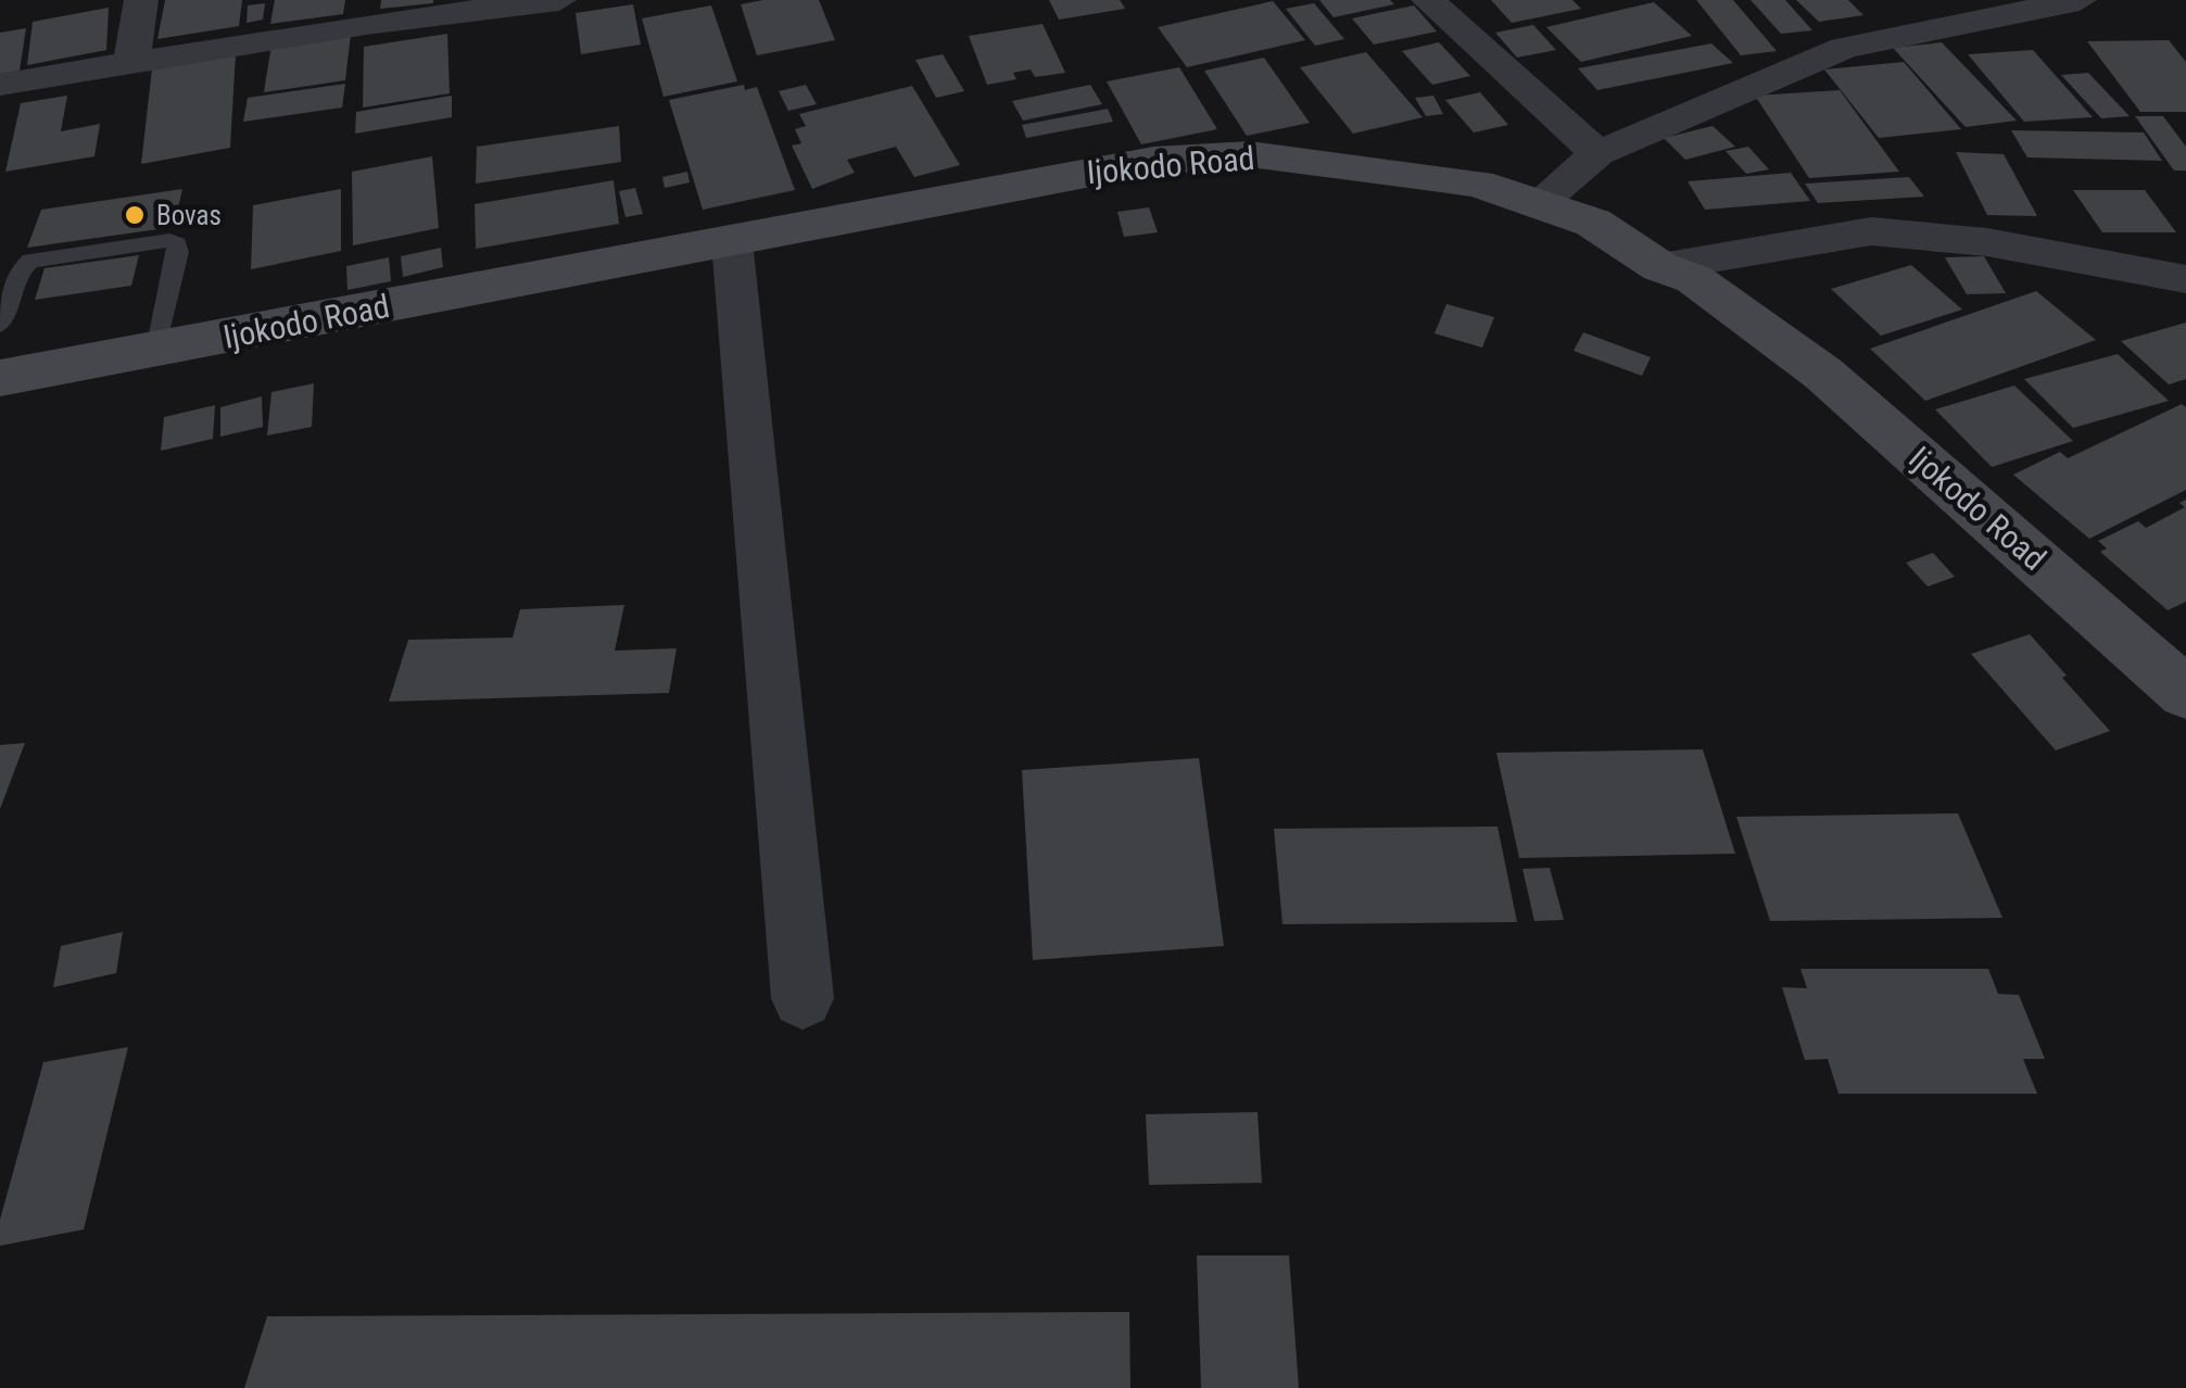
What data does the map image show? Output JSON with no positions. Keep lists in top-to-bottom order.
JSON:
{
  "streets": {
    "main road": ["Ijokodo Road"]
  },
  "places": ["Bovas"]
}
